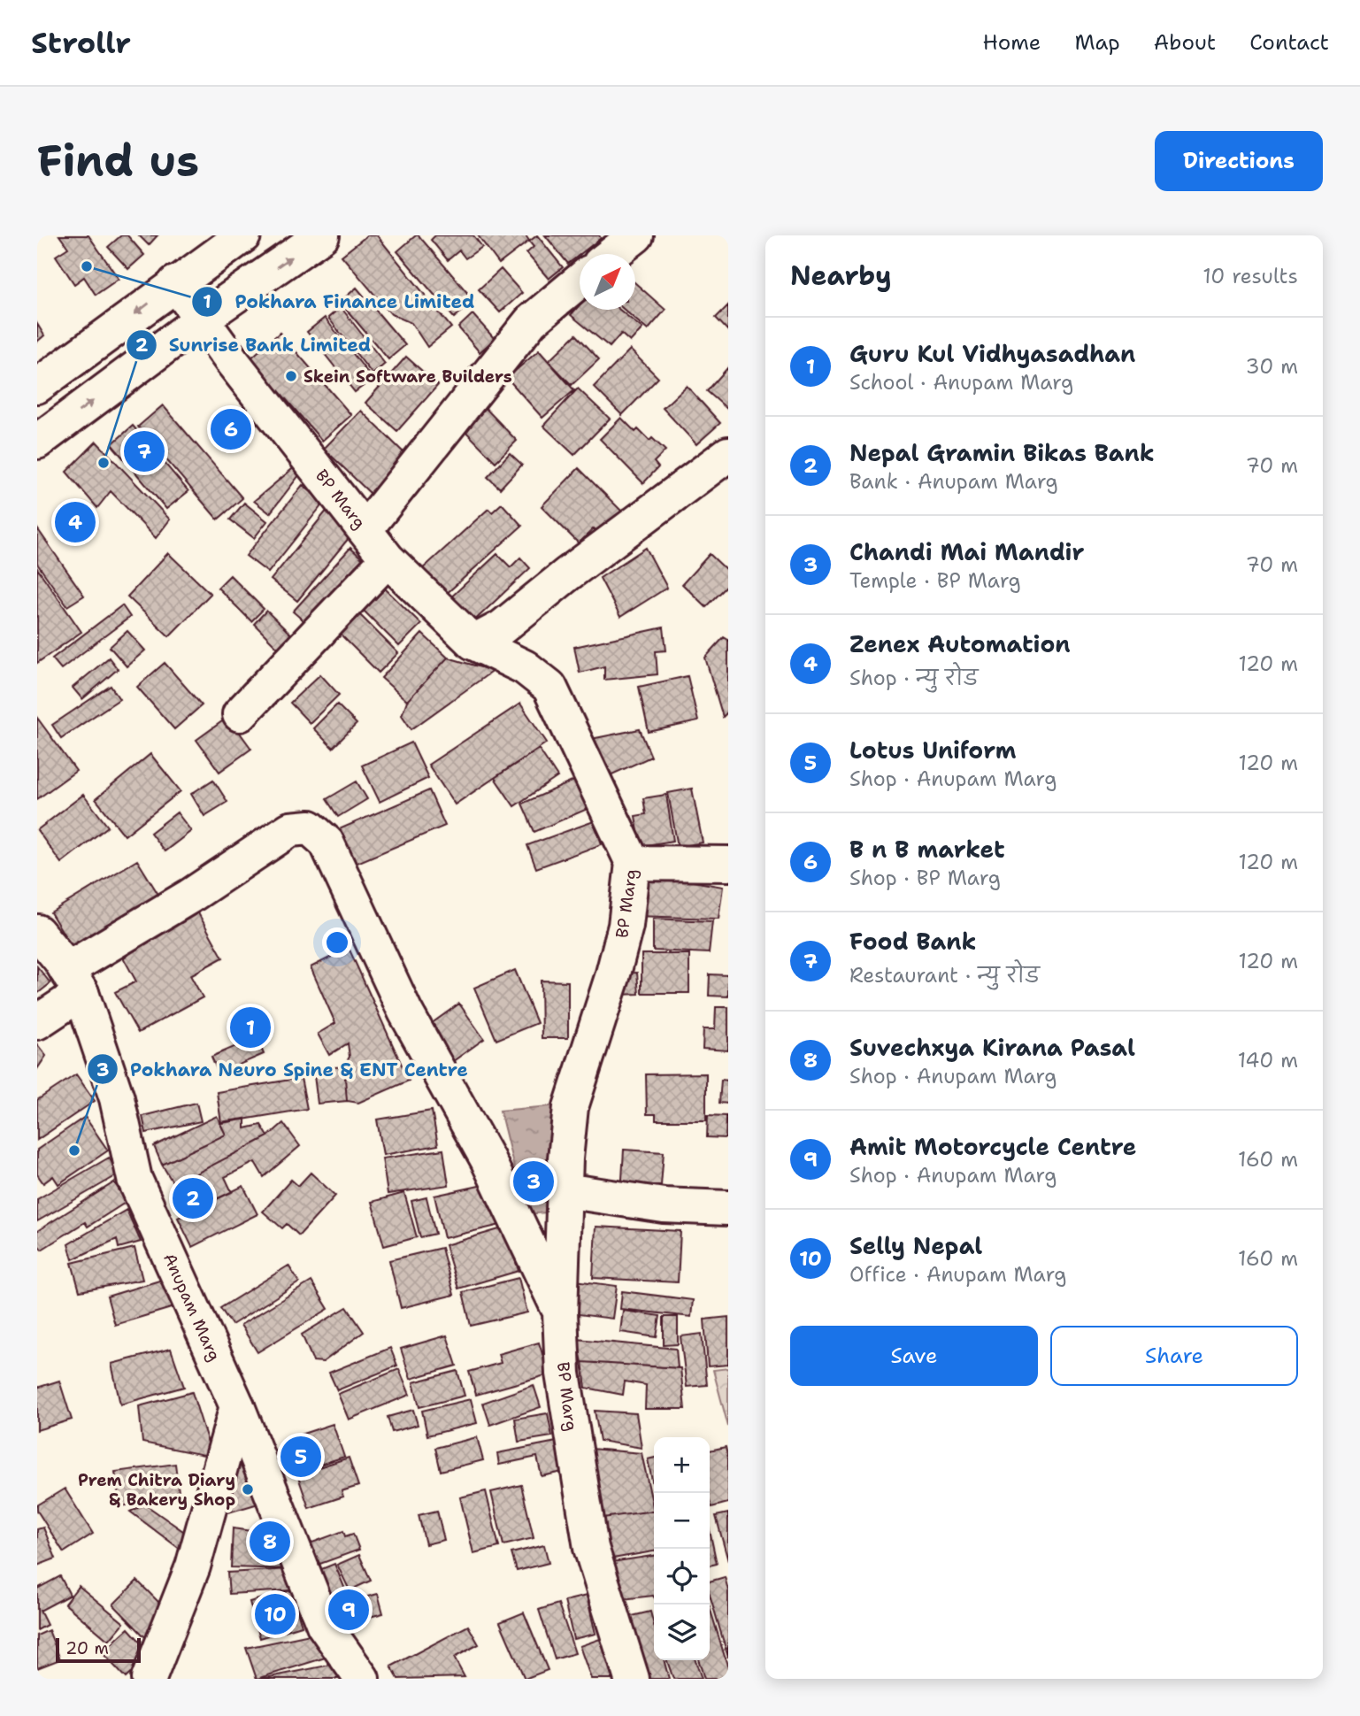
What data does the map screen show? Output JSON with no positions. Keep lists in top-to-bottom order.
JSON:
{
  "streets": {
    "street": ["BP Marg", "Anupam Marg"]
  },
  "places": [
    "Pokhara Finance Limited",
    "Skein Software Builders",
    "Sunrise Bank Limited",
    "Pokhara Neuro Spine & ENT Centre",
    "Prem Chitra Diary & Bakery Shop"
  ],
  "scale_bar": "20 m",
  "north": "top right",
  "page": {
    "header": "Strollr",
    "nav": [
      "Home",
      "Map",
      "About",
      "Contact"
    ],
    "buttons": [
      "Directions",
      ["Save", "Share"]
    ],
    "title": "Find us",
    "heading": ["Nearby", "10 results"],
    "list": [
      {
        "mark": "1",
        "name": "Guru Kul Vidhyasadhan",
        "note": "School · Anupam Marg",
        "value": "30 m"
      },
      {
        "mark": "2",
        "name": "Nepal Gramin Bikas Bank",
        "note": "Bank · Anupam Marg",
        "value": "70 m"
      },
      {
        "mark": "3",
        "name": "Chandi Mai Mandir",
        "note": "Temple · BP Marg",
        "value": "70 m"
      },
      {
        "mark": "4",
        "name": "Zenex Automation",
        "note": "Shop · न्यु रोड",
        "value": "120 m"
      },
      {
        "mark": "5",
        "name": "Lotus Uniform",
        "note": "Shop · Anupam Marg",
        "value": "120 m"
      },
      {
        "mark": "6",
        "name": "B n B market",
        "note": "Shop · BP Marg",
        "value": "120 m"
      },
      {
        "mark": "7",
        "name": "Food Bank",
        "note": "Restaurant · न्यु रोड",
        "value": "120 m"
      },
      {
        "mark": "8",
        "name": "Suvechxya Kirana Pasal",
        "note": "Shop · Anupam Marg",
        "value": "140 m"
      },
      {
        "mark": "9",
        "name": "Amit Motorcycle Centre",
        "note": "Shop · Anupam Marg",
        "value": "160 m"
      },
      {
        "mark": "10",
        "name": "Selly Nepal",
        "note": "Office · Anupam Marg",
        "value": "160 m"
      }
    ],
    "pins": [
      "6",
      "7",
      "4",
      "1",
      "3",
      "2",
      "5",
      "8",
      "9",
      "10"
    ],
    "map_buttons": ["+", "−"],
    "scale": "20 m"
  }
}
